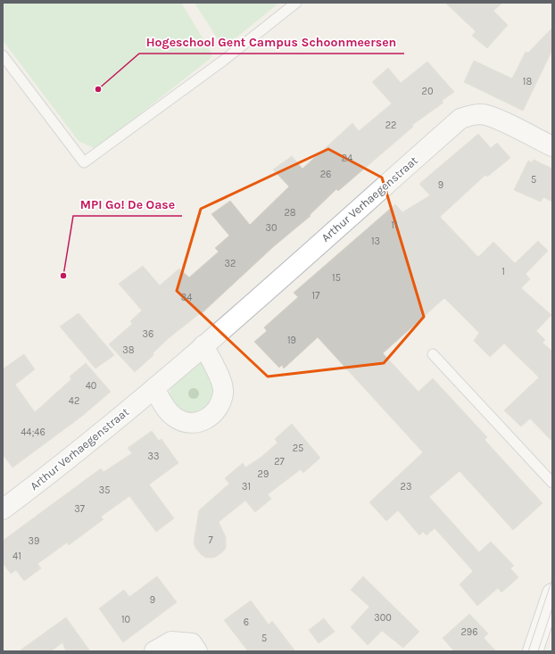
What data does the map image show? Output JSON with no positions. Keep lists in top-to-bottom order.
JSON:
{
  "streets": {
    "street": ["Arthur Verhaegenstraat"]
  },
  "places": ["Hogeschool Gent Campus Schoonmeersen", "MPI Go! De Oase"],
  "house_numbers": [
    "18",
    "20",
    "22",
    "24",
    "26",
    "5",
    "9",
    "28",
    "11",
    "30",
    "13",
    "32",
    "1",
    "15",
    "17",
    "34",
    "36",
    "19",
    "38",
    "40",
    "42",
    "44;46",
    "25",
    "33",
    "27",
    "29",
    "31",
    "23",
    "35",
    "37",
    "7",
    "39",
    "41",
    "9",
    "300",
    "10",
    "6",
    "296",
    "5"
  ]
}
